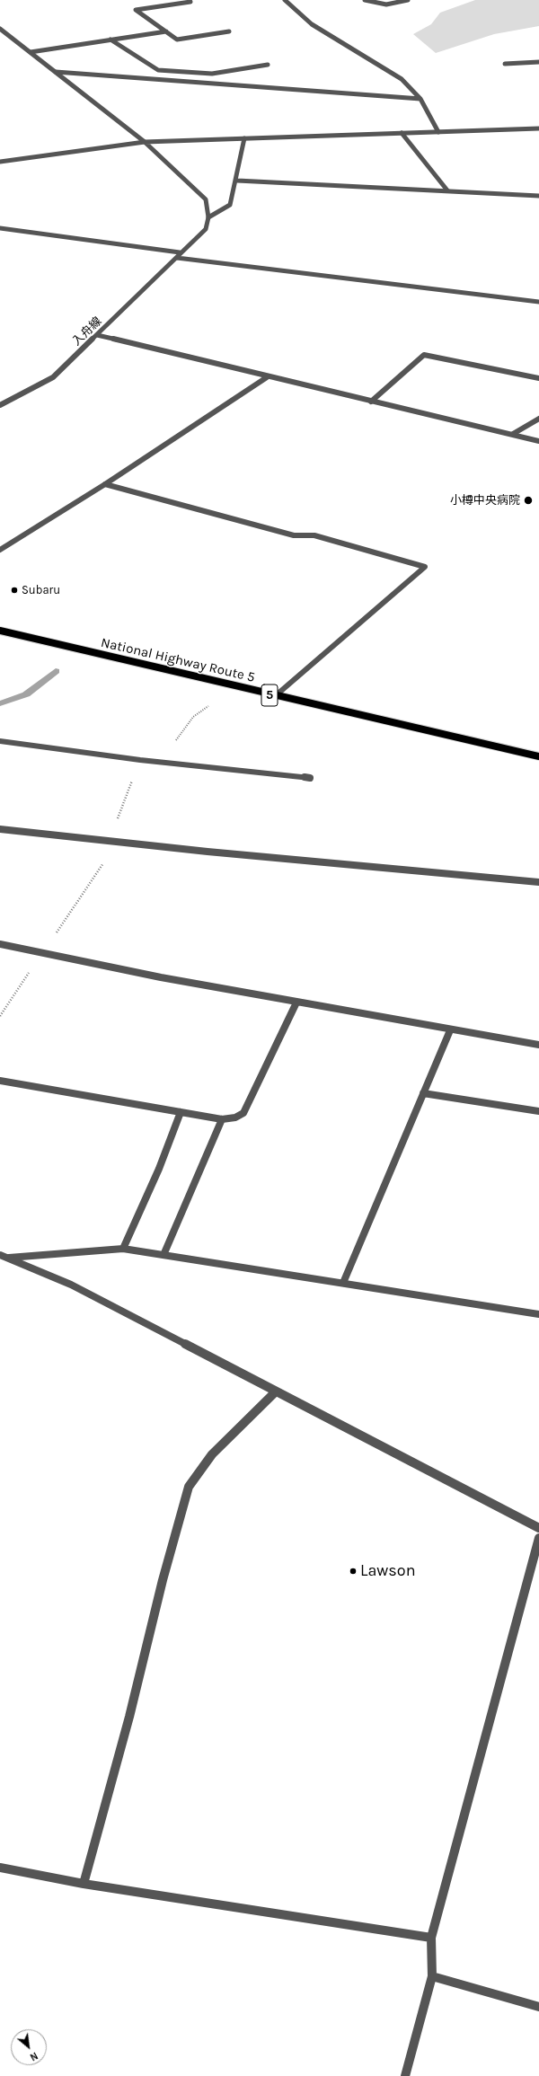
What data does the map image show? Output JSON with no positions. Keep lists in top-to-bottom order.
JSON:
{
  "streets": {
    "highway": ["National Highway Route 5", "5"],
    "street": ["入舟線"]
  },
  "places": ["小樽中央病院", "Subaru", "Lawson"],
  "north": "bottom right"
}
